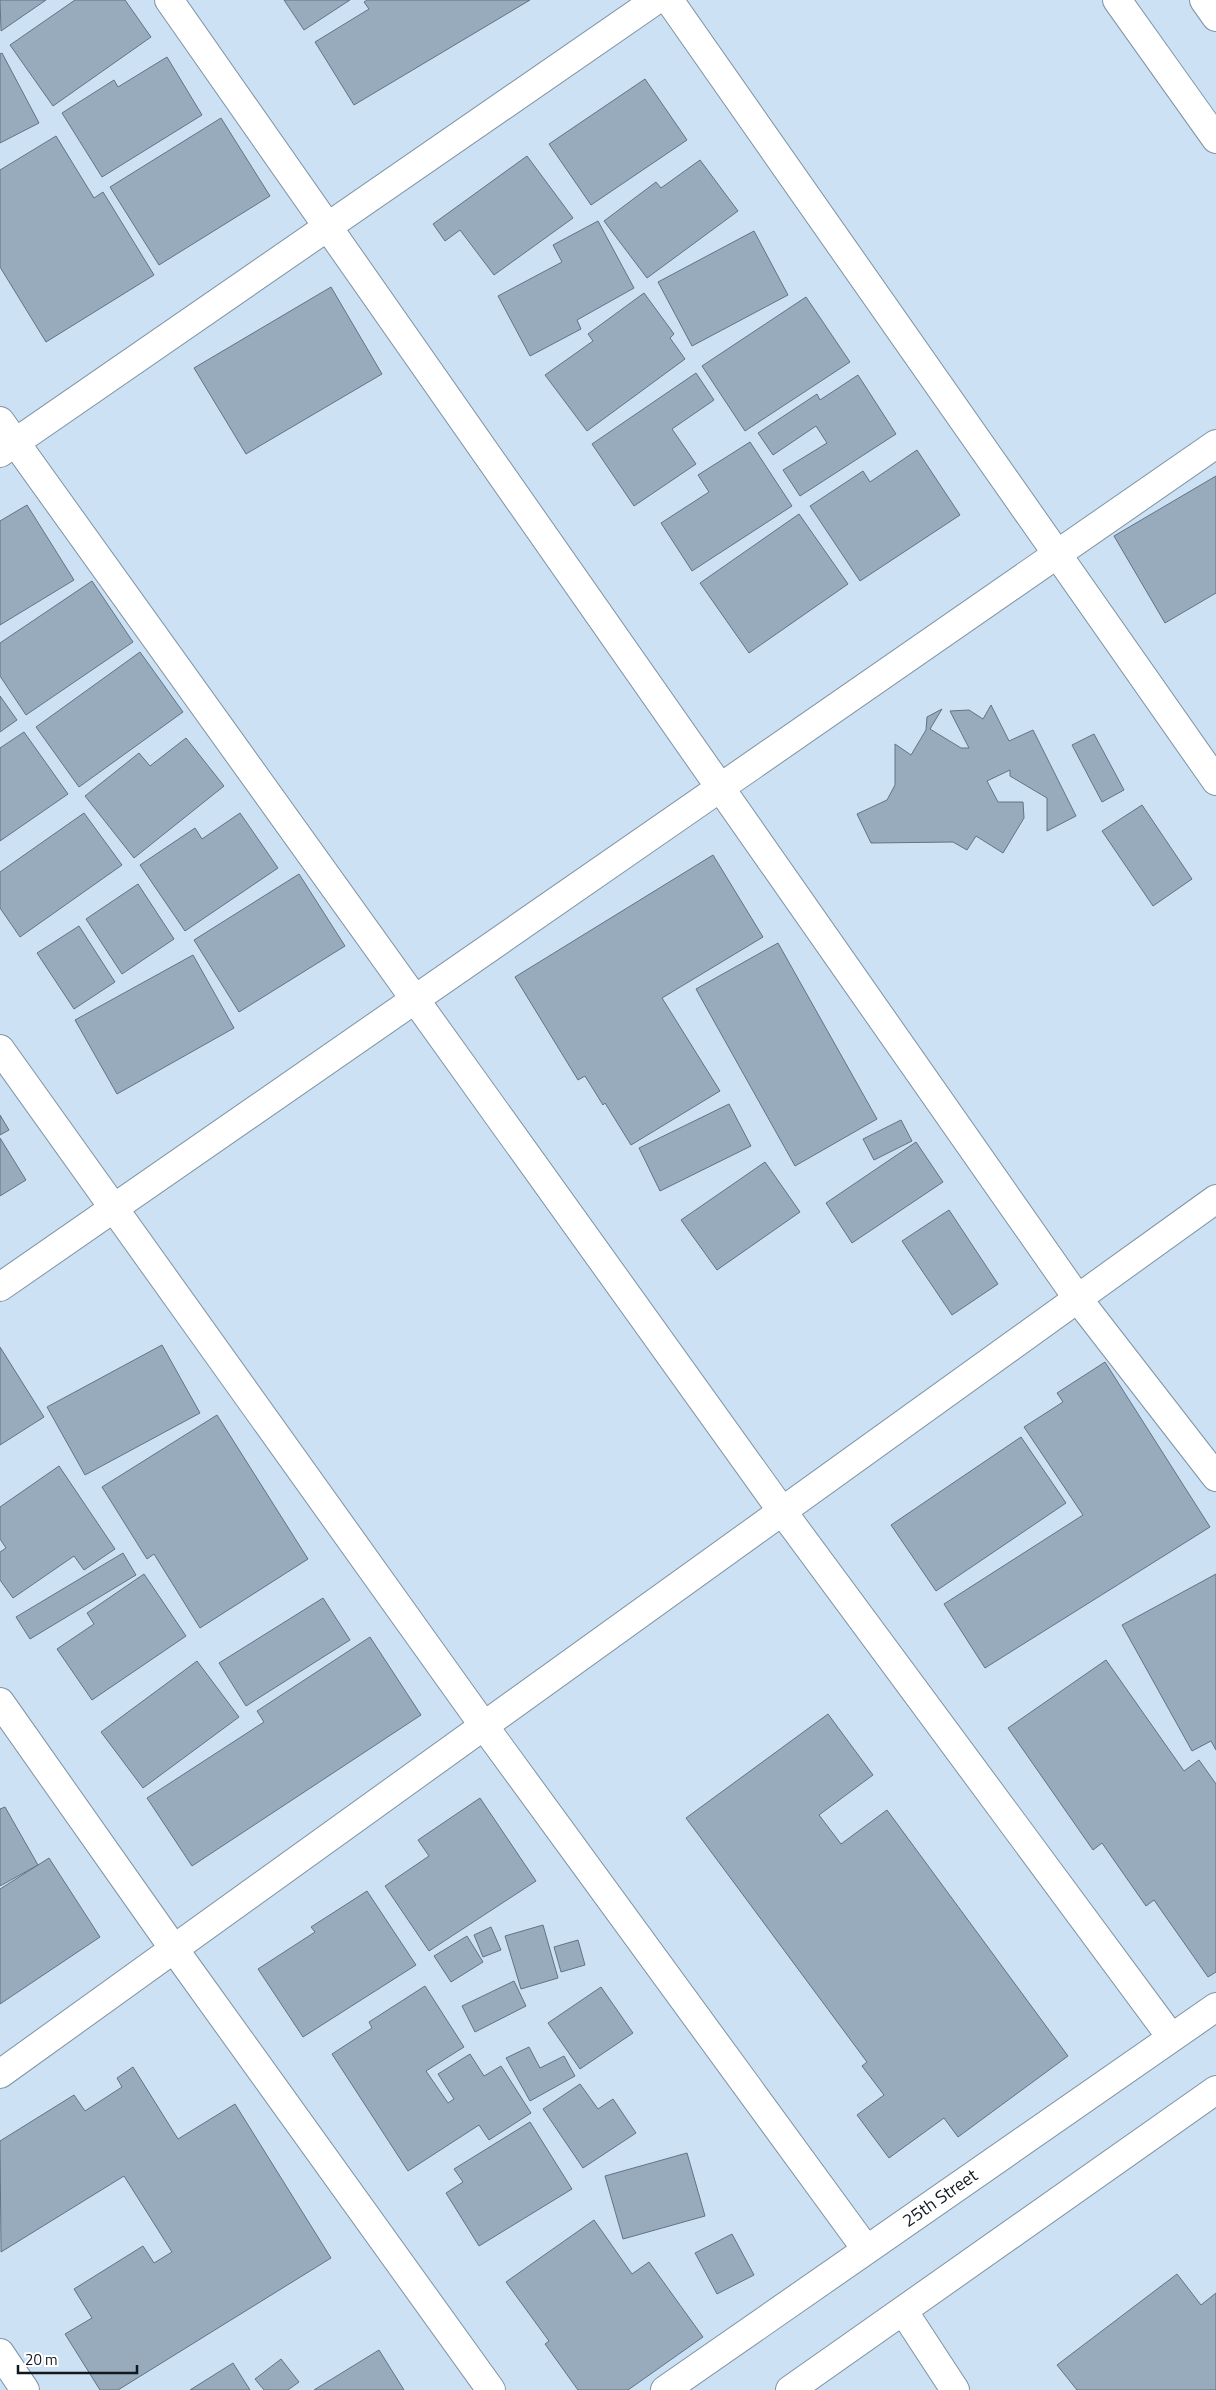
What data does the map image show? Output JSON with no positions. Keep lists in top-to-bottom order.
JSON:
{
  "streets": {
    "street": ["25th Street"]
  },
  "scale_bar": "20 m"
}
